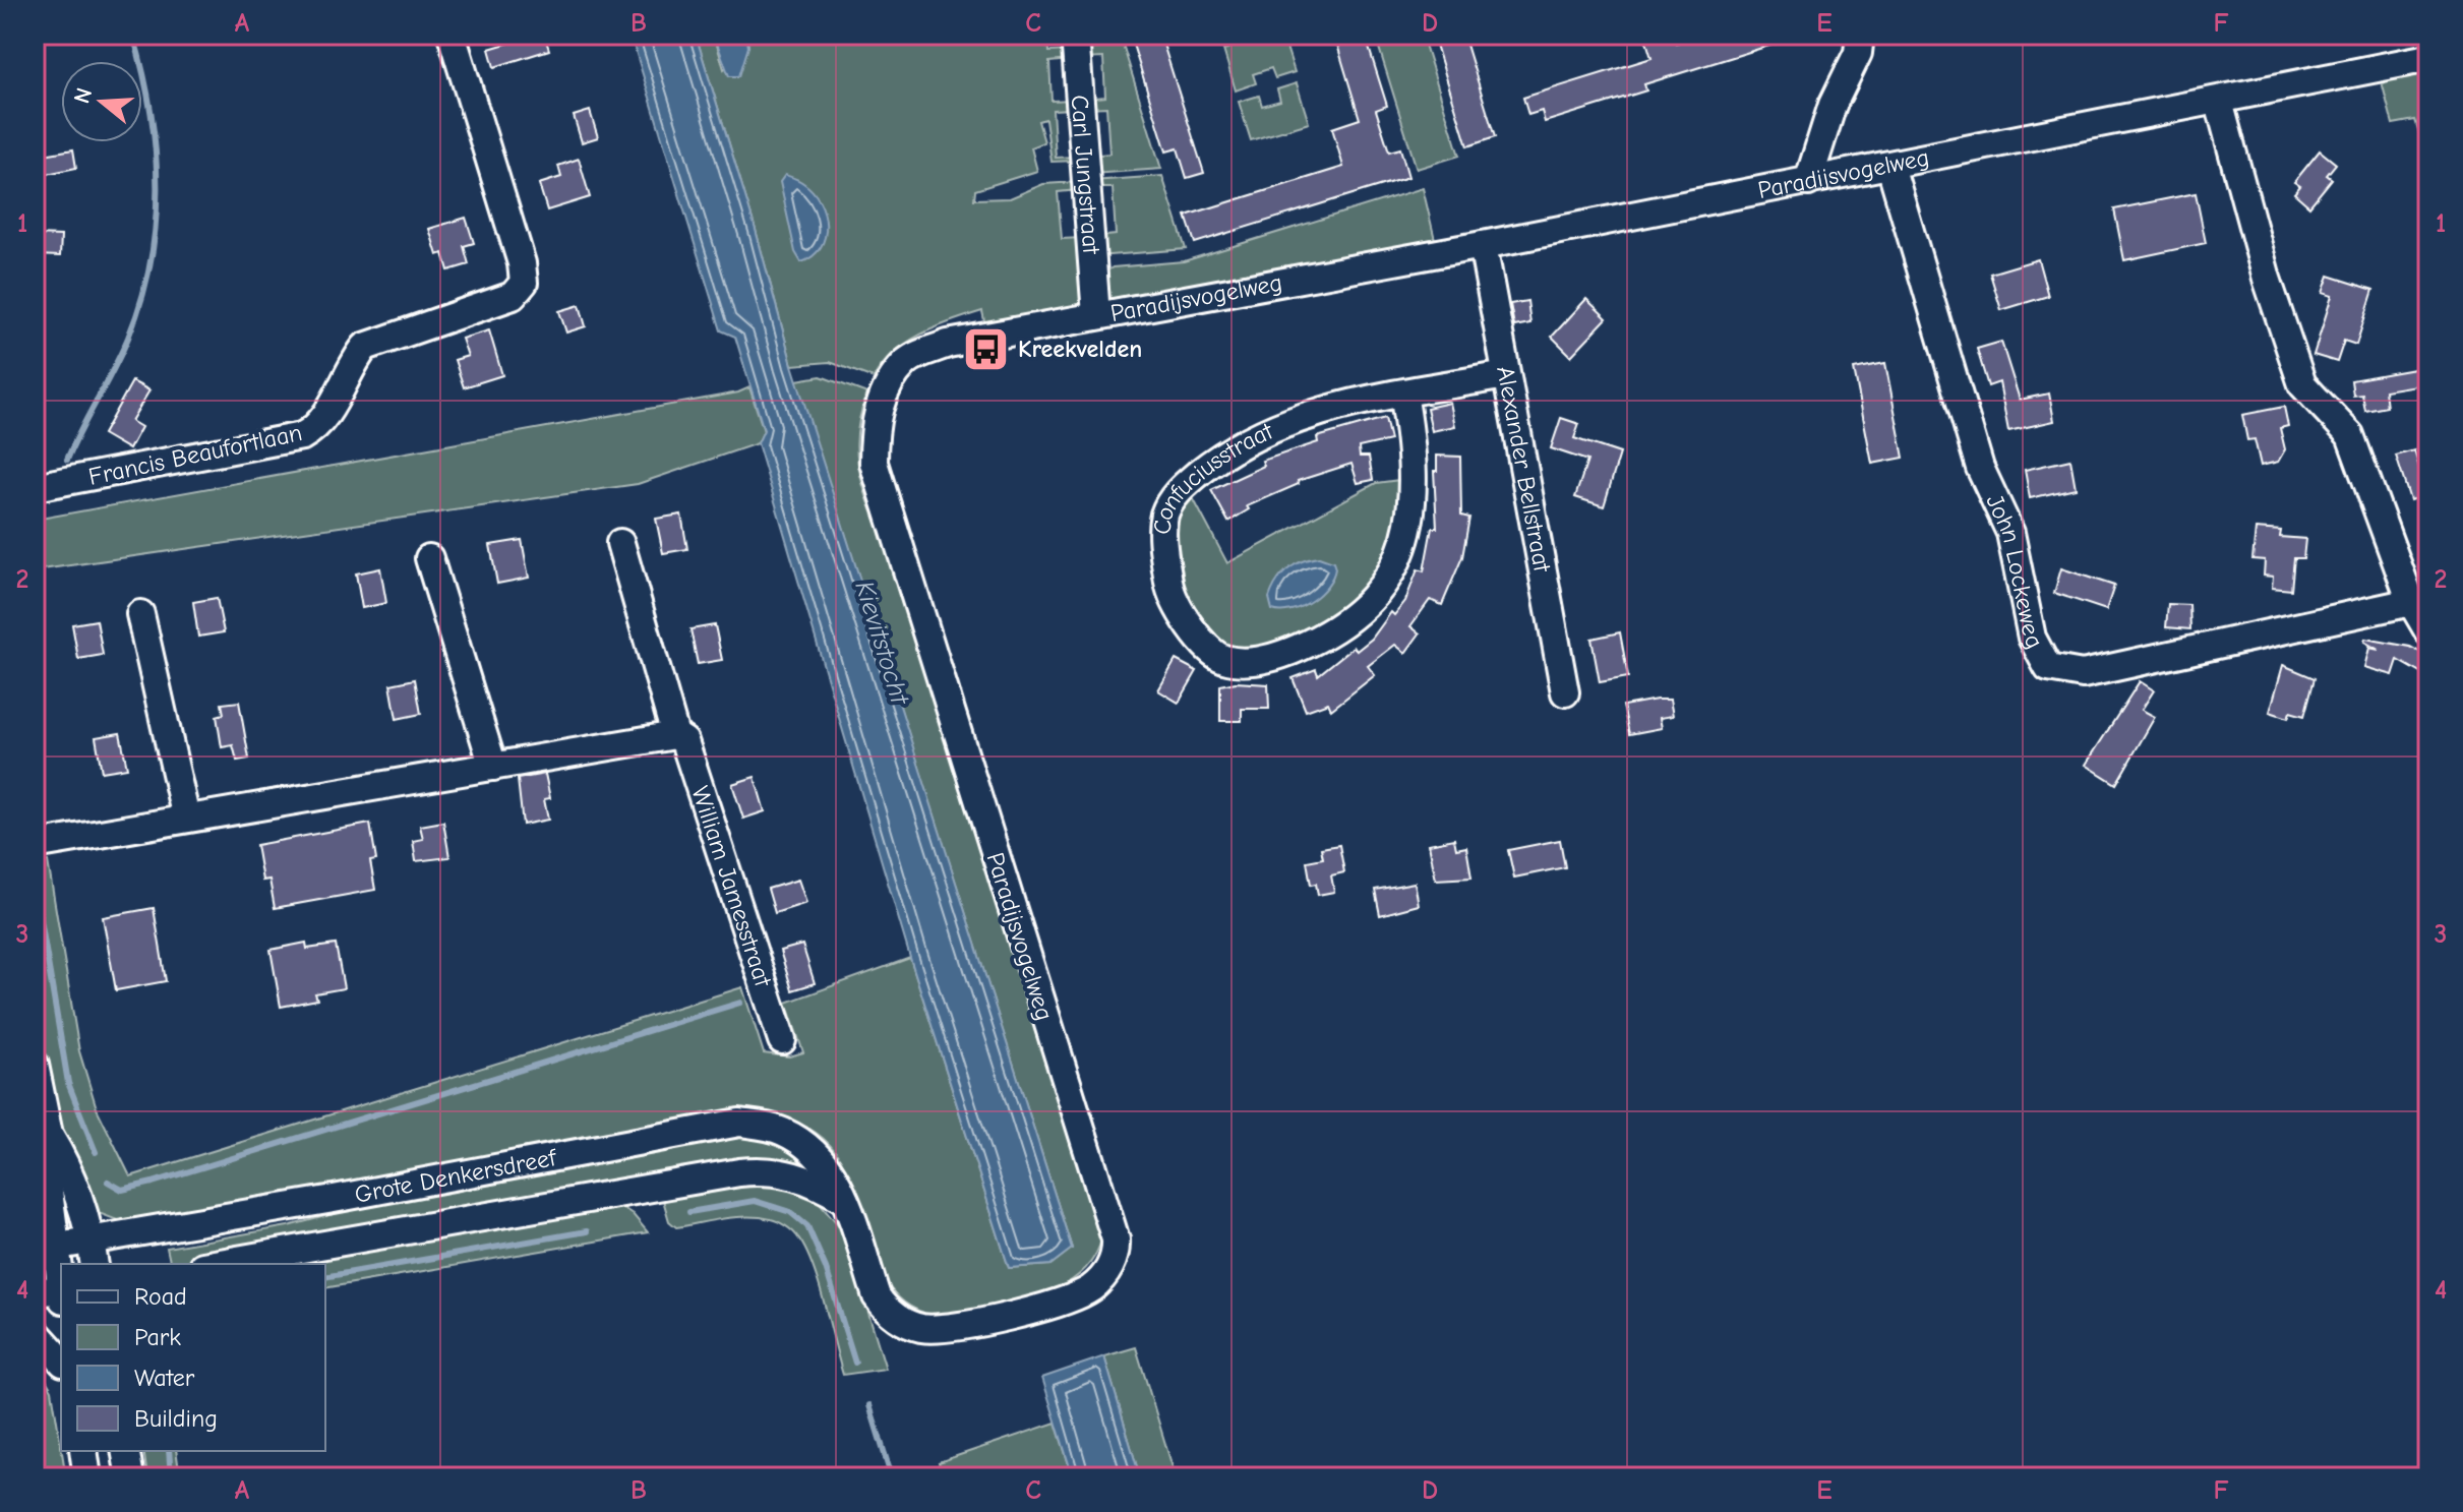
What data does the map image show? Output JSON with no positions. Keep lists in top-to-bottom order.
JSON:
{
  "streets": {
    "street": [
      "Carl Jungstraat",
      "Paradijsvogelweg",
      "Francis Beaufortlaan",
      "Alexander Bellstraat",
      "Confuciusstraat",
      "John Lockeweg",
      "William Jamesstraat",
      "Grote Denkersdreef"
    ]
  },
  "crossings": [
    ["Carl Jungstraat", "Paradijsvogelweg"],
    ["Paradijsvogelweg", "Alexander Bellstraat"],
    ["Paradijsvogelweg", "John Lockeweg"],
    ["Paradijsvogelweg", "Grote Denkersdreef"],
    ["Alexander Bellstraat", "Confuciusstraat"]
  ],
  "water": ["Kievitstocht"],
  "places": {
    "bus stop": ["Kreekvelden"]
  },
  "legend": [
    "Road",
    "Park",
    "Water",
    "Building"
  ],
  "north": "left",
  "grid": {
    "columns": [
      "A",
      "B",
      "C",
      "D",
      "E",
      "F"
    ],
    "rows": [
      "1",
      "2",
      "3",
      "4"
    ]
  }
}
